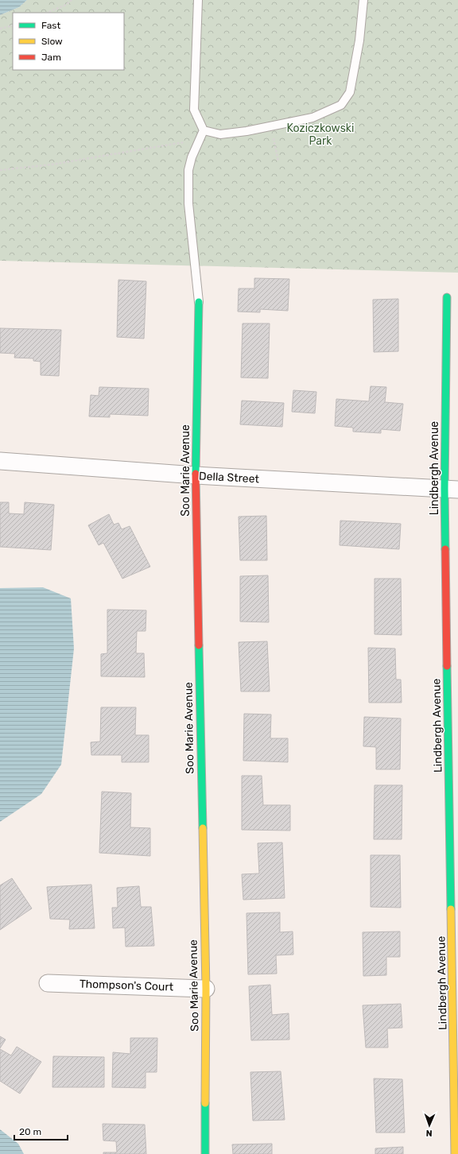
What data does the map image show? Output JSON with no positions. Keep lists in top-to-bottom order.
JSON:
{
  "streets": {
    "street": [
      "Lindbergh Avenue",
      "Soo Marie Avenue",
      "Della Street",
      "Thompson's Court"
    ]
  },
  "crossings": [
    ["Lindbergh Avenue", "Della Street"],
    ["Soo Marie Avenue", "Della Street"],
    ["Soo Marie Avenue", "Thompson's Court"]
  ],
  "parks": ["Koziczkowski Park"],
  "legend": ["Fast", "Slow", "Jam"],
  "scale_bar": "20 m",
  "north": "bottom"
}
